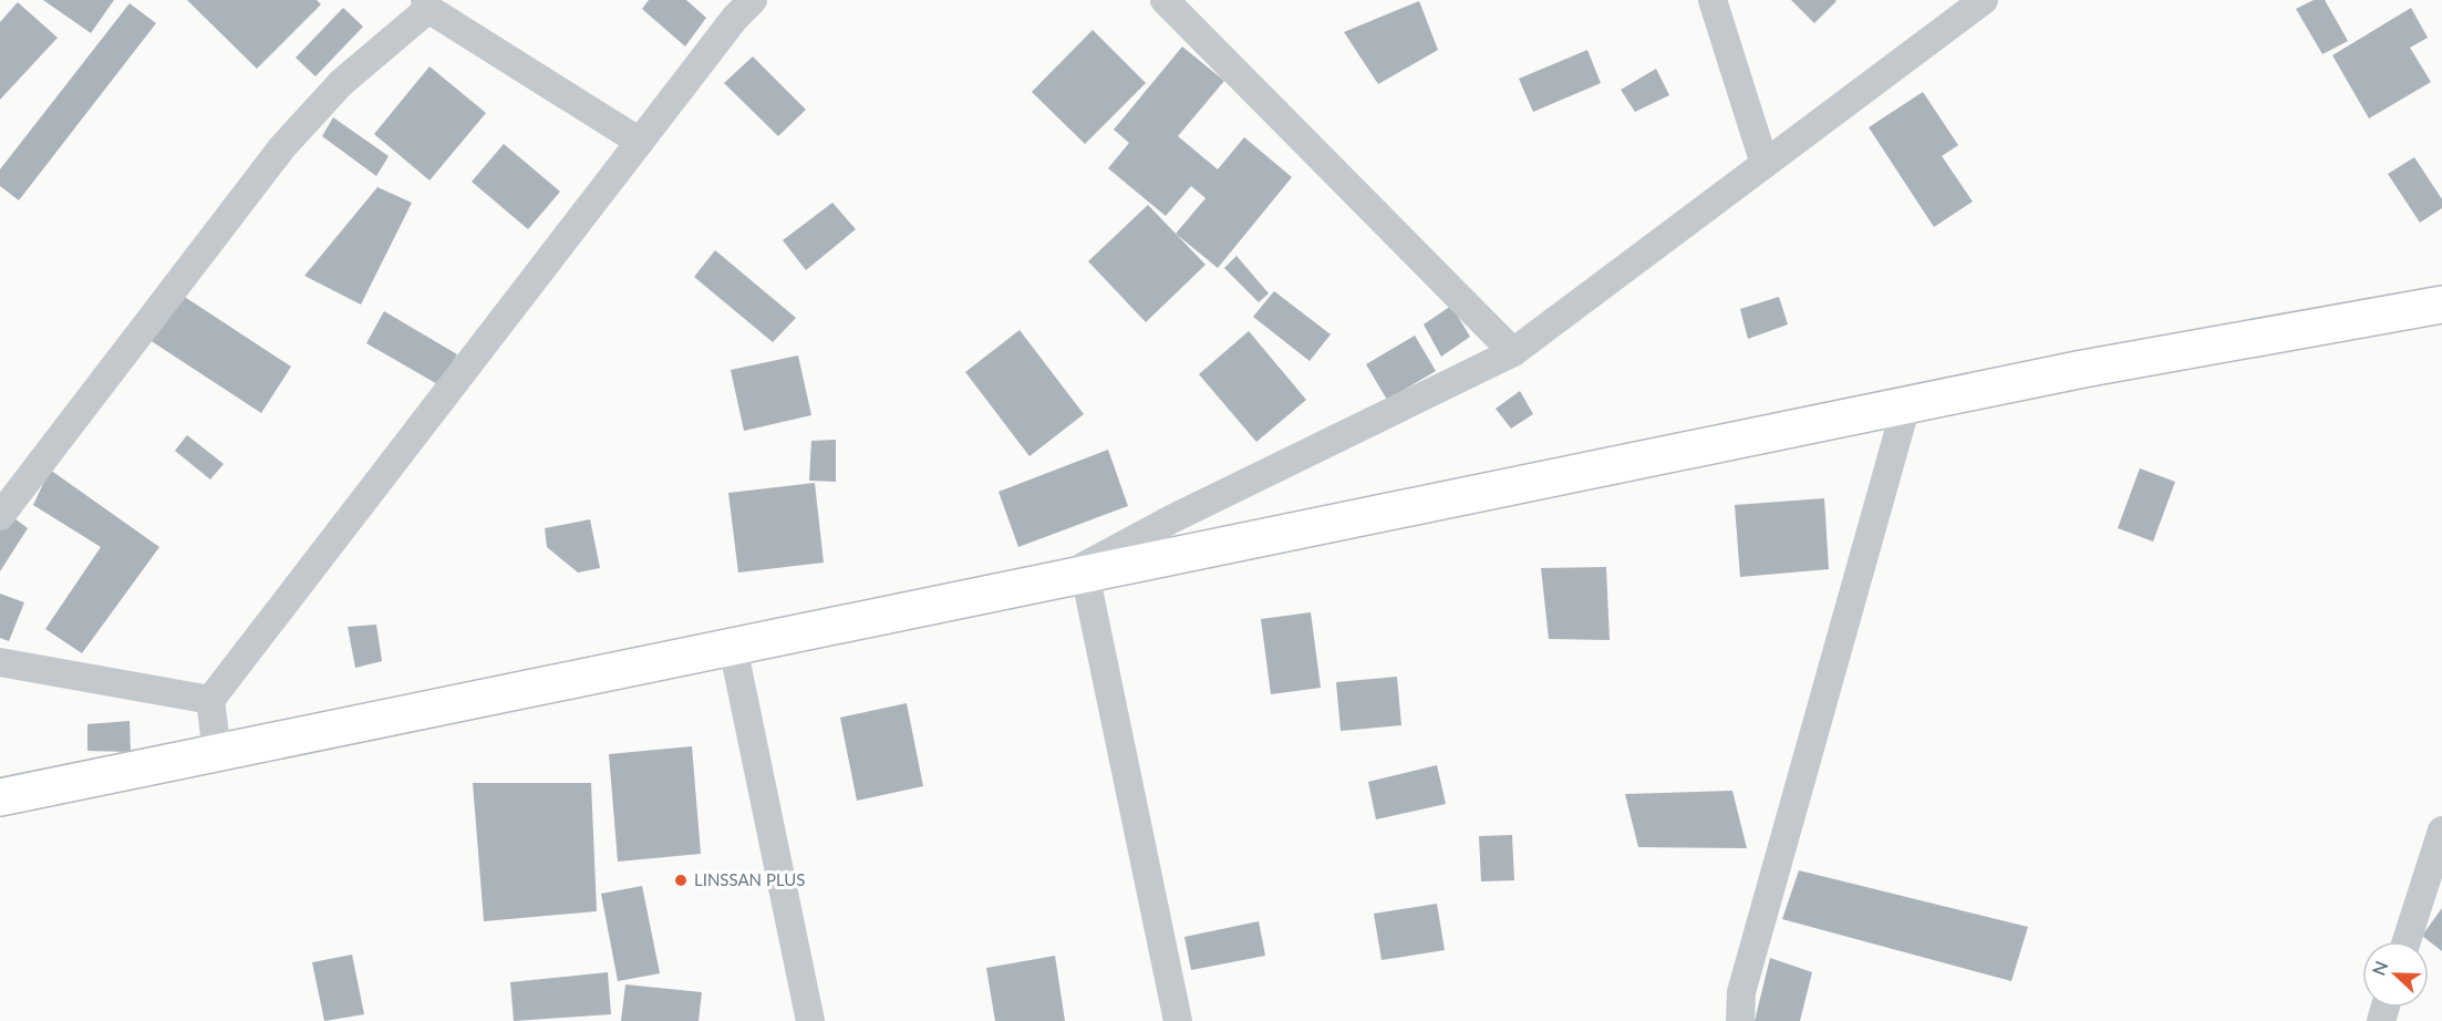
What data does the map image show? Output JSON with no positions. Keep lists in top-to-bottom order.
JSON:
{
  "places": ["LINSSAN PLUS"],
  "north": "left"
}
